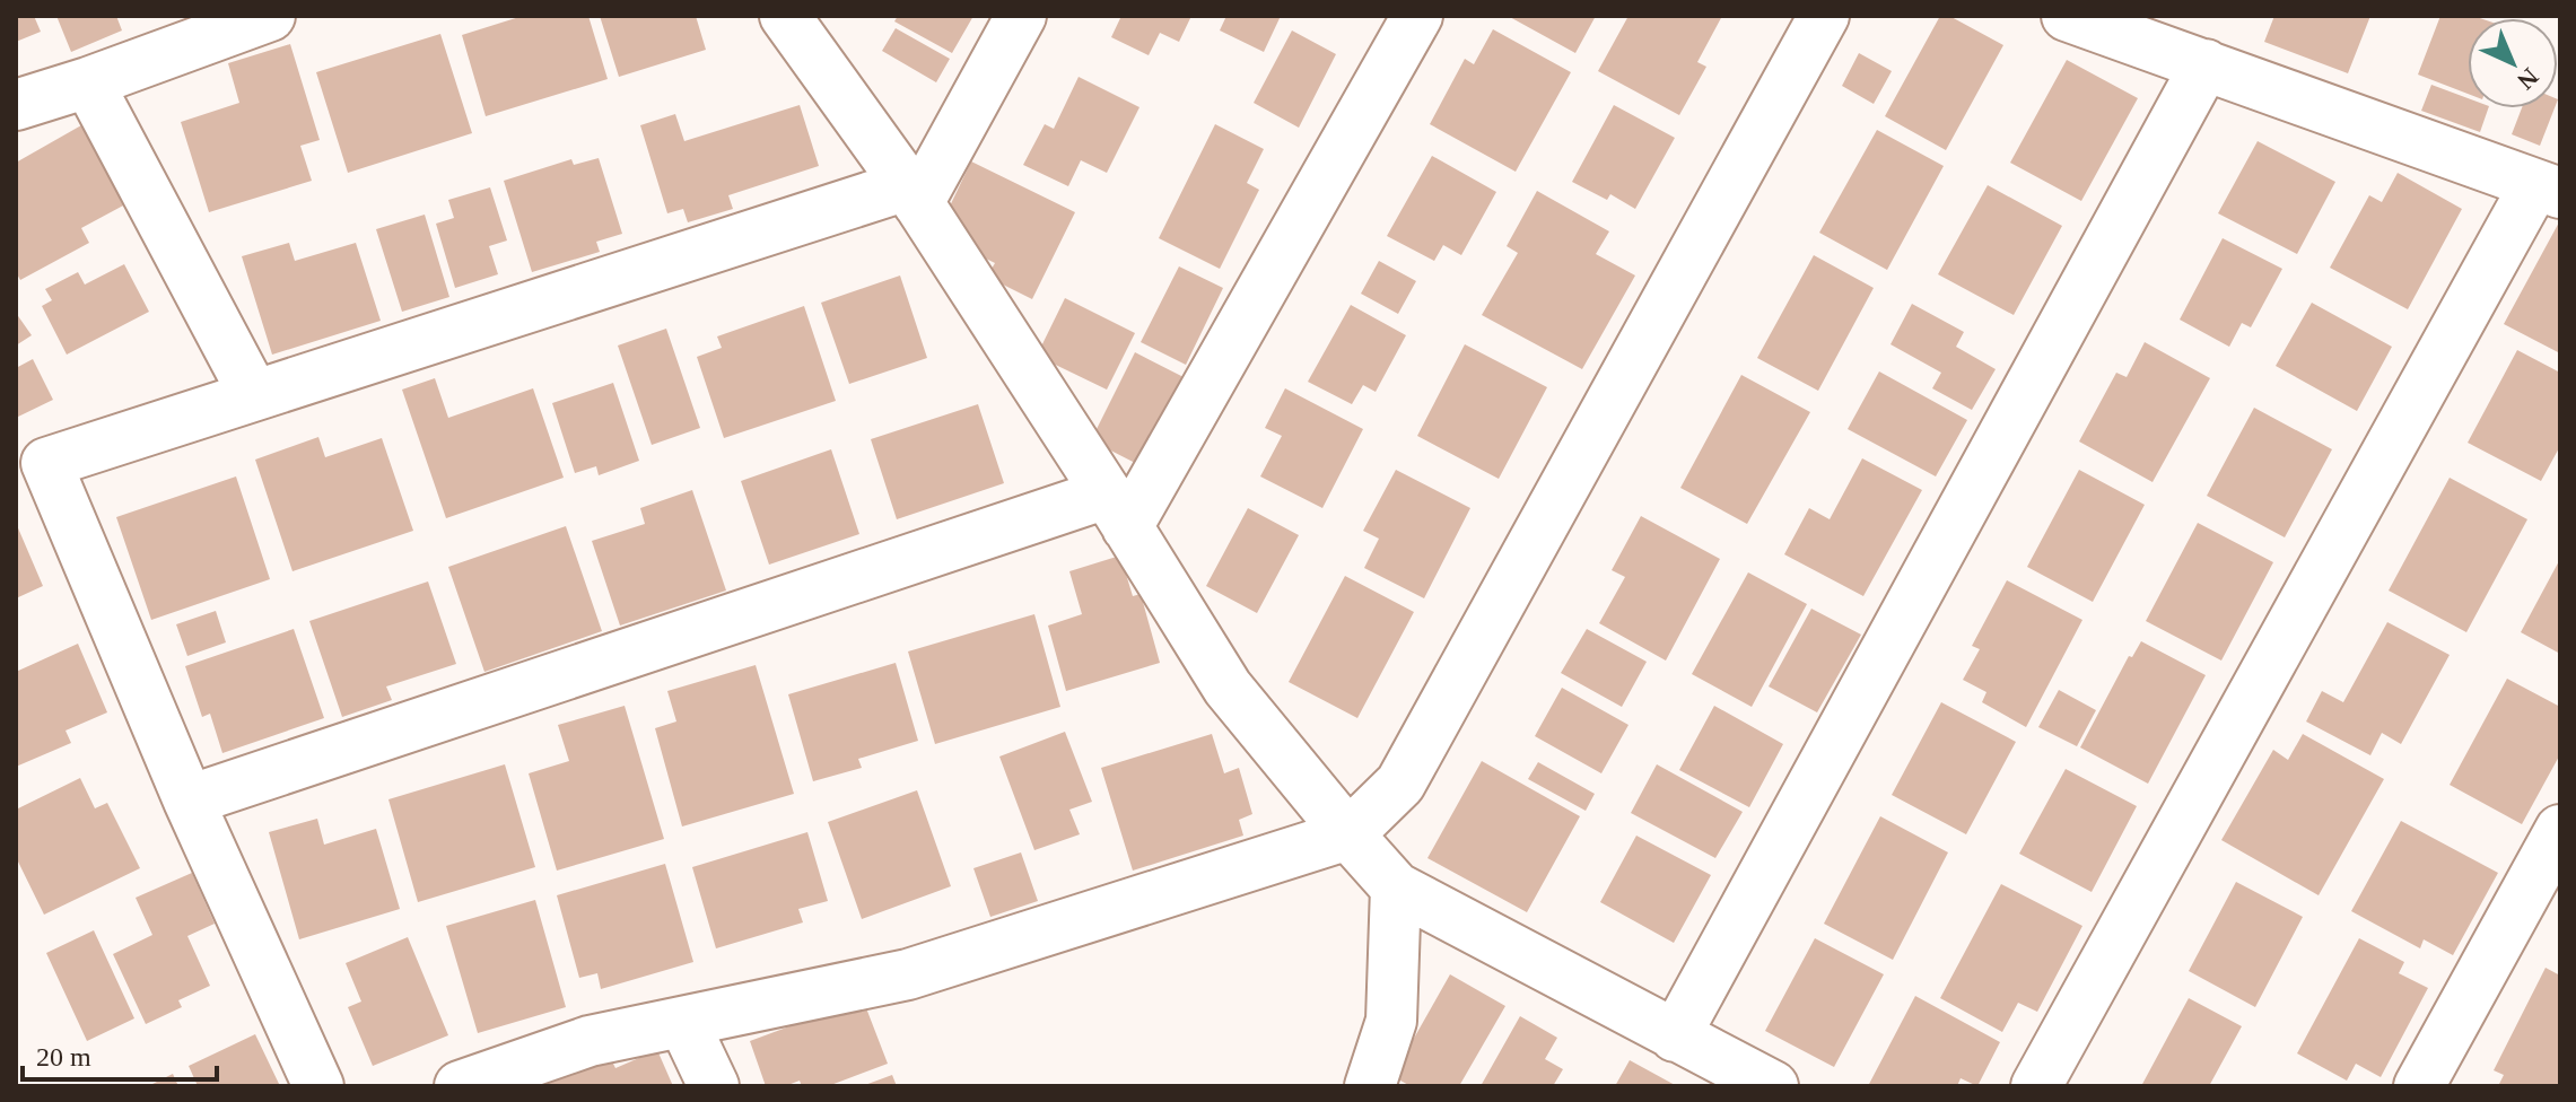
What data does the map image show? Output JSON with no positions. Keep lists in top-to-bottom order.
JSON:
{
  "scale_bar": "20 m",
  "north": "bottom right"
}
